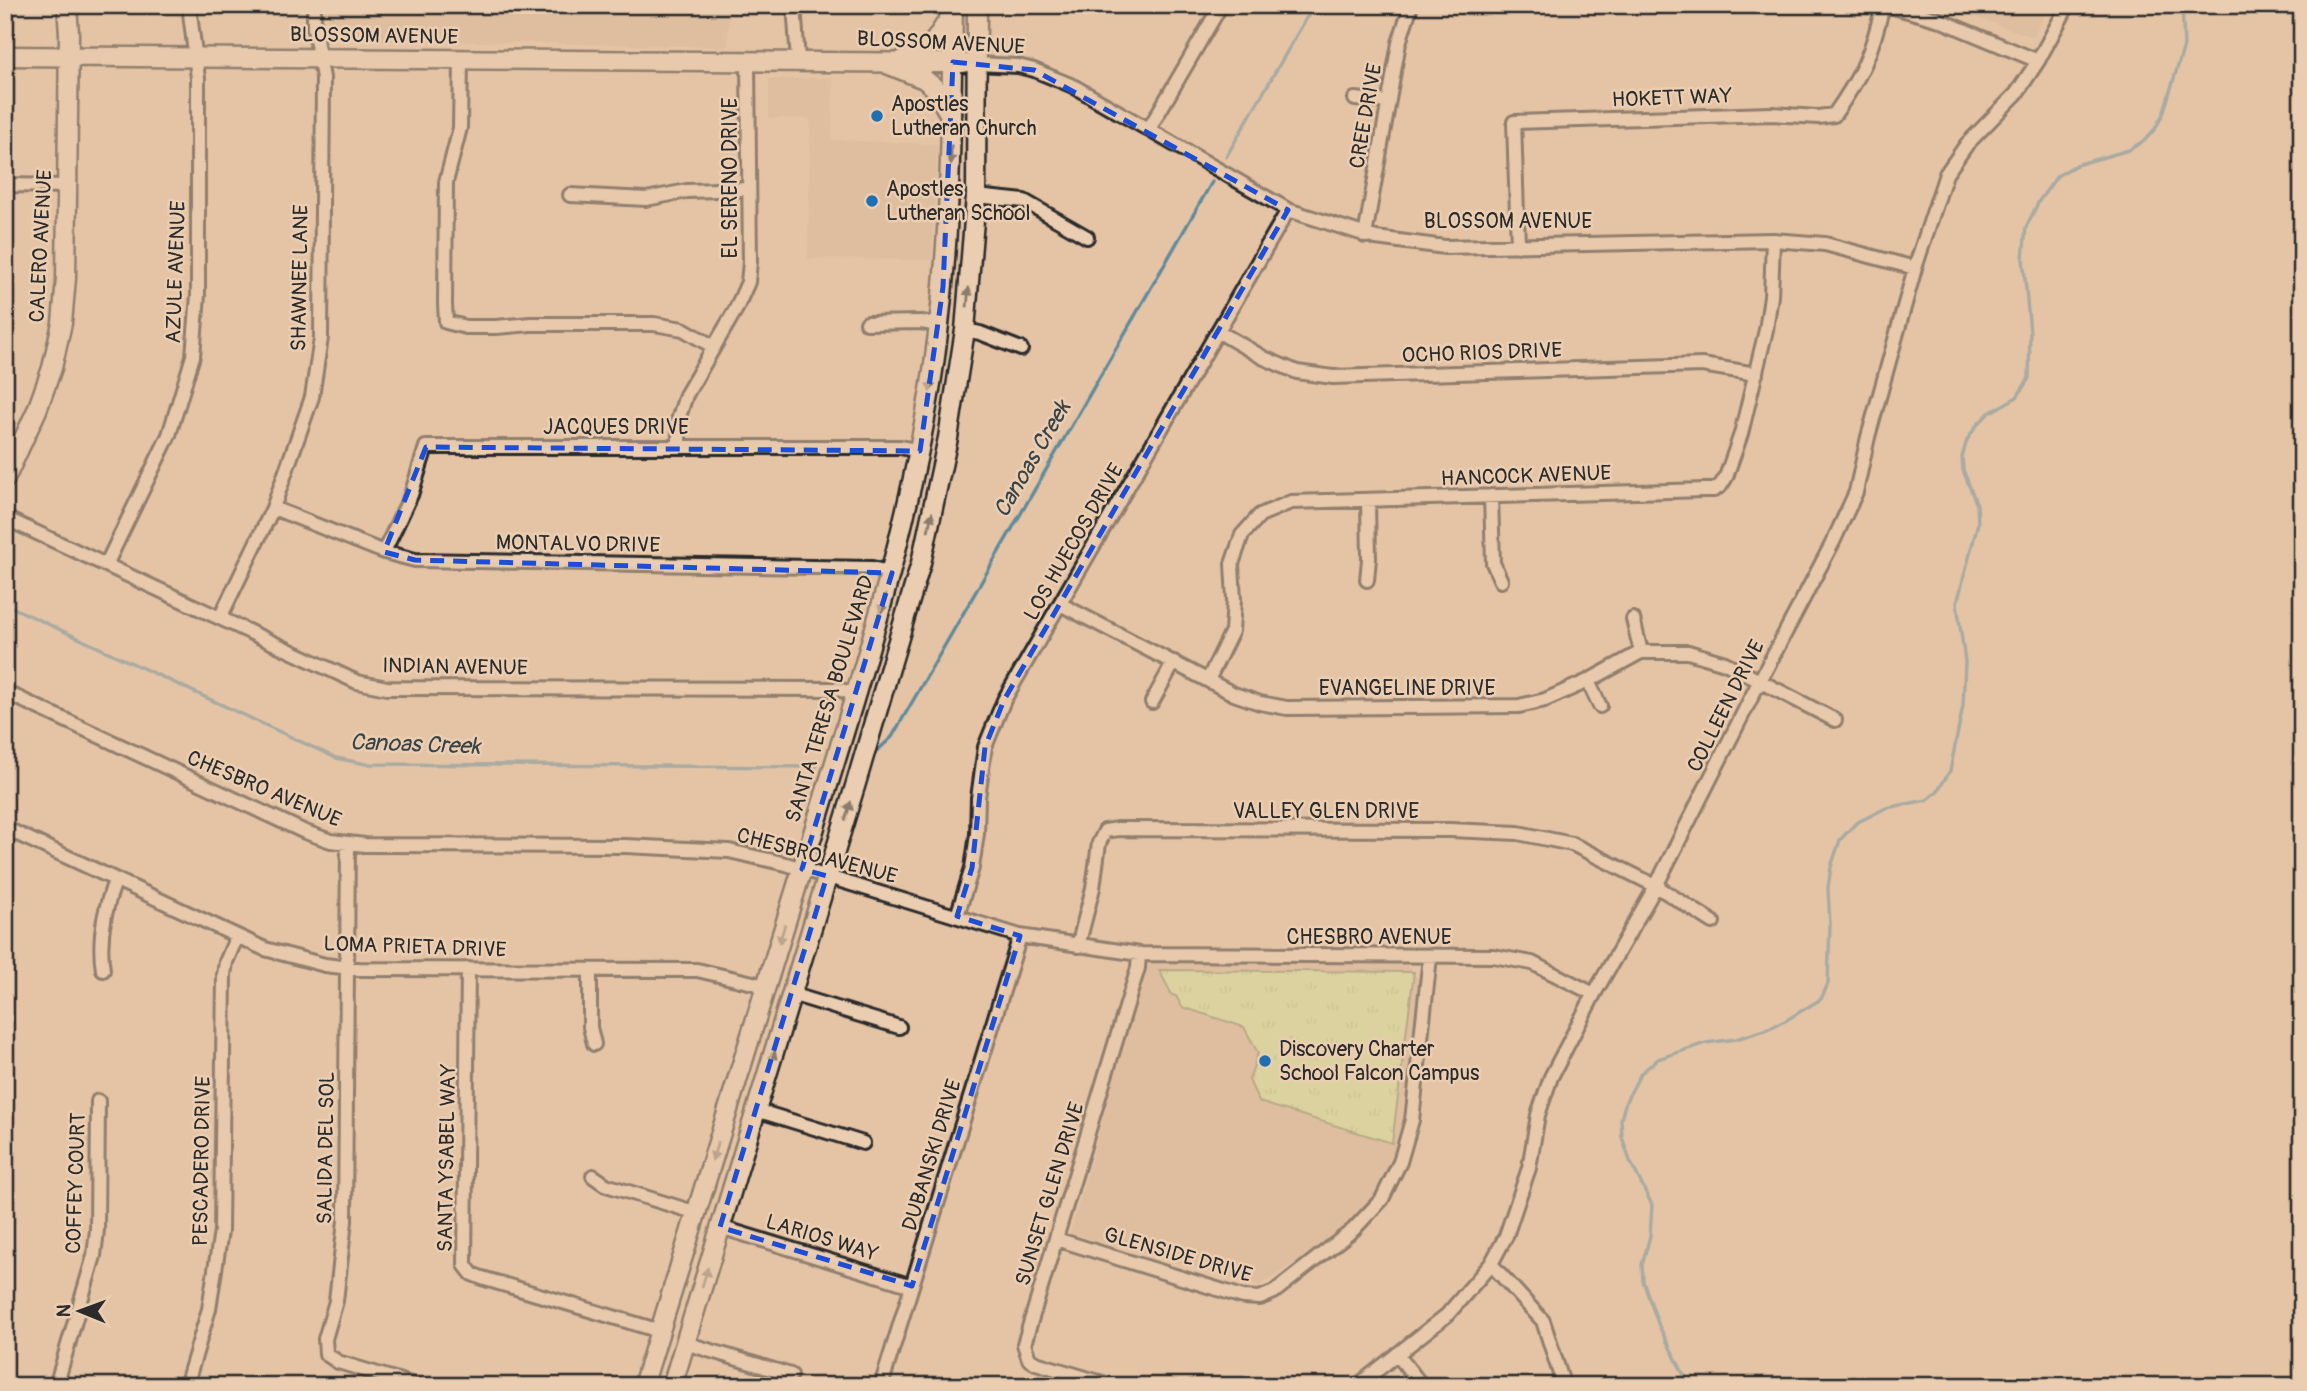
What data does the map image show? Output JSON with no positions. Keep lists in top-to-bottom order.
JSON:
{
  "streets": {
    "main road": ["BLOSSOM AVENUE", "CALERO AVENUE", "SANTA TERESA BOULEVARD"],
    "street": [
      "HOKETT WAY",
      "CREE DRIVE",
      "EL SERENO DRIVE",
      "AZULE AVENUE",
      "SHAWNEE LANE",
      "OCHO RIOS DRIVE",
      "JACQUES DRIVE",
      "HANCOCK AVENUE",
      "LOS HUECOS DRIVE",
      "MONTALVO DRIVE",
      "INDIAN AVENUE",
      "EVANGELINE DRIVE",
      "COLLEEN DRIVE",
      "CHESBRO AVENUE",
      "VALLEY GLEN DRIVE",
      "LOMA PRIETA DRIVE",
      "SALIDA DEL SOL",
      "DUBANSKI DRIVE",
      "SANTA YSABEL WAY",
      "PESCADERO DRIVE",
      "COFFEY COURT",
      "SUNSET GLEN DRIVE",
      "LARIOS WAY",
      "GLENSIDE DRIVE"
    ]
  },
  "crossings": [
    ["BLOSSOM AVENUE", "HOKETT WAY"],
    ["BLOSSOM AVENUE", "CREE DRIVE"],
    ["BLOSSOM AVENUE", "EL SERENO DRIVE"],
    ["BLOSSOM AVENUE", "CALERO AVENUE"],
    ["BLOSSOM AVENUE", "AZULE AVENUE"],
    ["BLOSSOM AVENUE", "SHAWNEE LANE"],
    ["BLOSSOM AVENUE", "HANCOCK AVENUE"],
    ["BLOSSOM AVENUE", "LOS HUECOS DRIVE"],
    ["BLOSSOM AVENUE", "SANTA TERESA BOULEVARD"],
    ["BLOSSOM AVENUE", "COLLEEN DRIVE"],
    ["EL SERENO DRIVE", "JACQUES DRIVE"],
    ["AZULE AVENUE", "INDIAN AVENUE"],
    ["SHAWNEE LANE", "MONTALVO DRIVE"],
    ["SHAWNEE LANE", "INDIAN AVENUE"],
    ["OCHO RIOS DRIVE", "HANCOCK AVENUE"],
    ["OCHO RIOS DRIVE", "LOS HUECOS DRIVE"],
    ["JACQUES DRIVE", "MONTALVO DRIVE"],
    ["JACQUES DRIVE", "SANTA TERESA BOULEVARD"],
    ["HANCOCK AVENUE", "EVANGELINE DRIVE"],
    ["LOS HUECOS DRIVE", "EVANGELINE DRIVE"],
    ["LOS HUECOS DRIVE", "CHESBRO AVENUE"],
    ["MONTALVO DRIVE", "SANTA TERESA BOULEVARD"],
    ["INDIAN AVENUE", "SANTA TERESA BOULEVARD"],
    ["EVANGELINE DRIVE", "COLLEEN DRIVE"],
    ["SANTA TERESA BOULEVARD", "CHESBRO AVENUE"],
    ["SANTA TERESA BOULEVARD", "LOMA PRIETA DRIVE"],
    ["SANTA TERESA BOULEVARD", "SANTA YSABEL WAY"],
    ["COLLEEN DRIVE", "CHESBRO AVENUE"],
    ["COLLEEN DRIVE", "VALLEY GLEN DRIVE"],
    ["CHESBRO AVENUE", "VALLEY GLEN DRIVE"],
    ["CHESBRO AVENUE", "SALIDA DEL SOL"],
    ["CHESBRO AVENUE", "DUBANSKI DRIVE"],
    ["CHESBRO AVENUE", "SUNSET GLEN DRIVE"],
    ["CHESBRO AVENUE", "GLENSIDE DRIVE"],
    ["LOMA PRIETA DRIVE", "SALIDA DEL SOL"],
    ["LOMA PRIETA DRIVE", "SANTA YSABEL WAY"],
    ["LOMA PRIETA DRIVE", "PESCADERO DRIVE"],
    ["DUBANSKI DRIVE", "LARIOS WAY"],
    ["SUNSET GLEN DRIVE", "GLENSIDE DRIVE"]
  ],
  "water": ["Canoas Creek"],
  "places": ["Apostles Lutheran Church", "Apostles Lutheran School", "Discovery Charter School Falcon Campus"],
  "north": "left"
}
